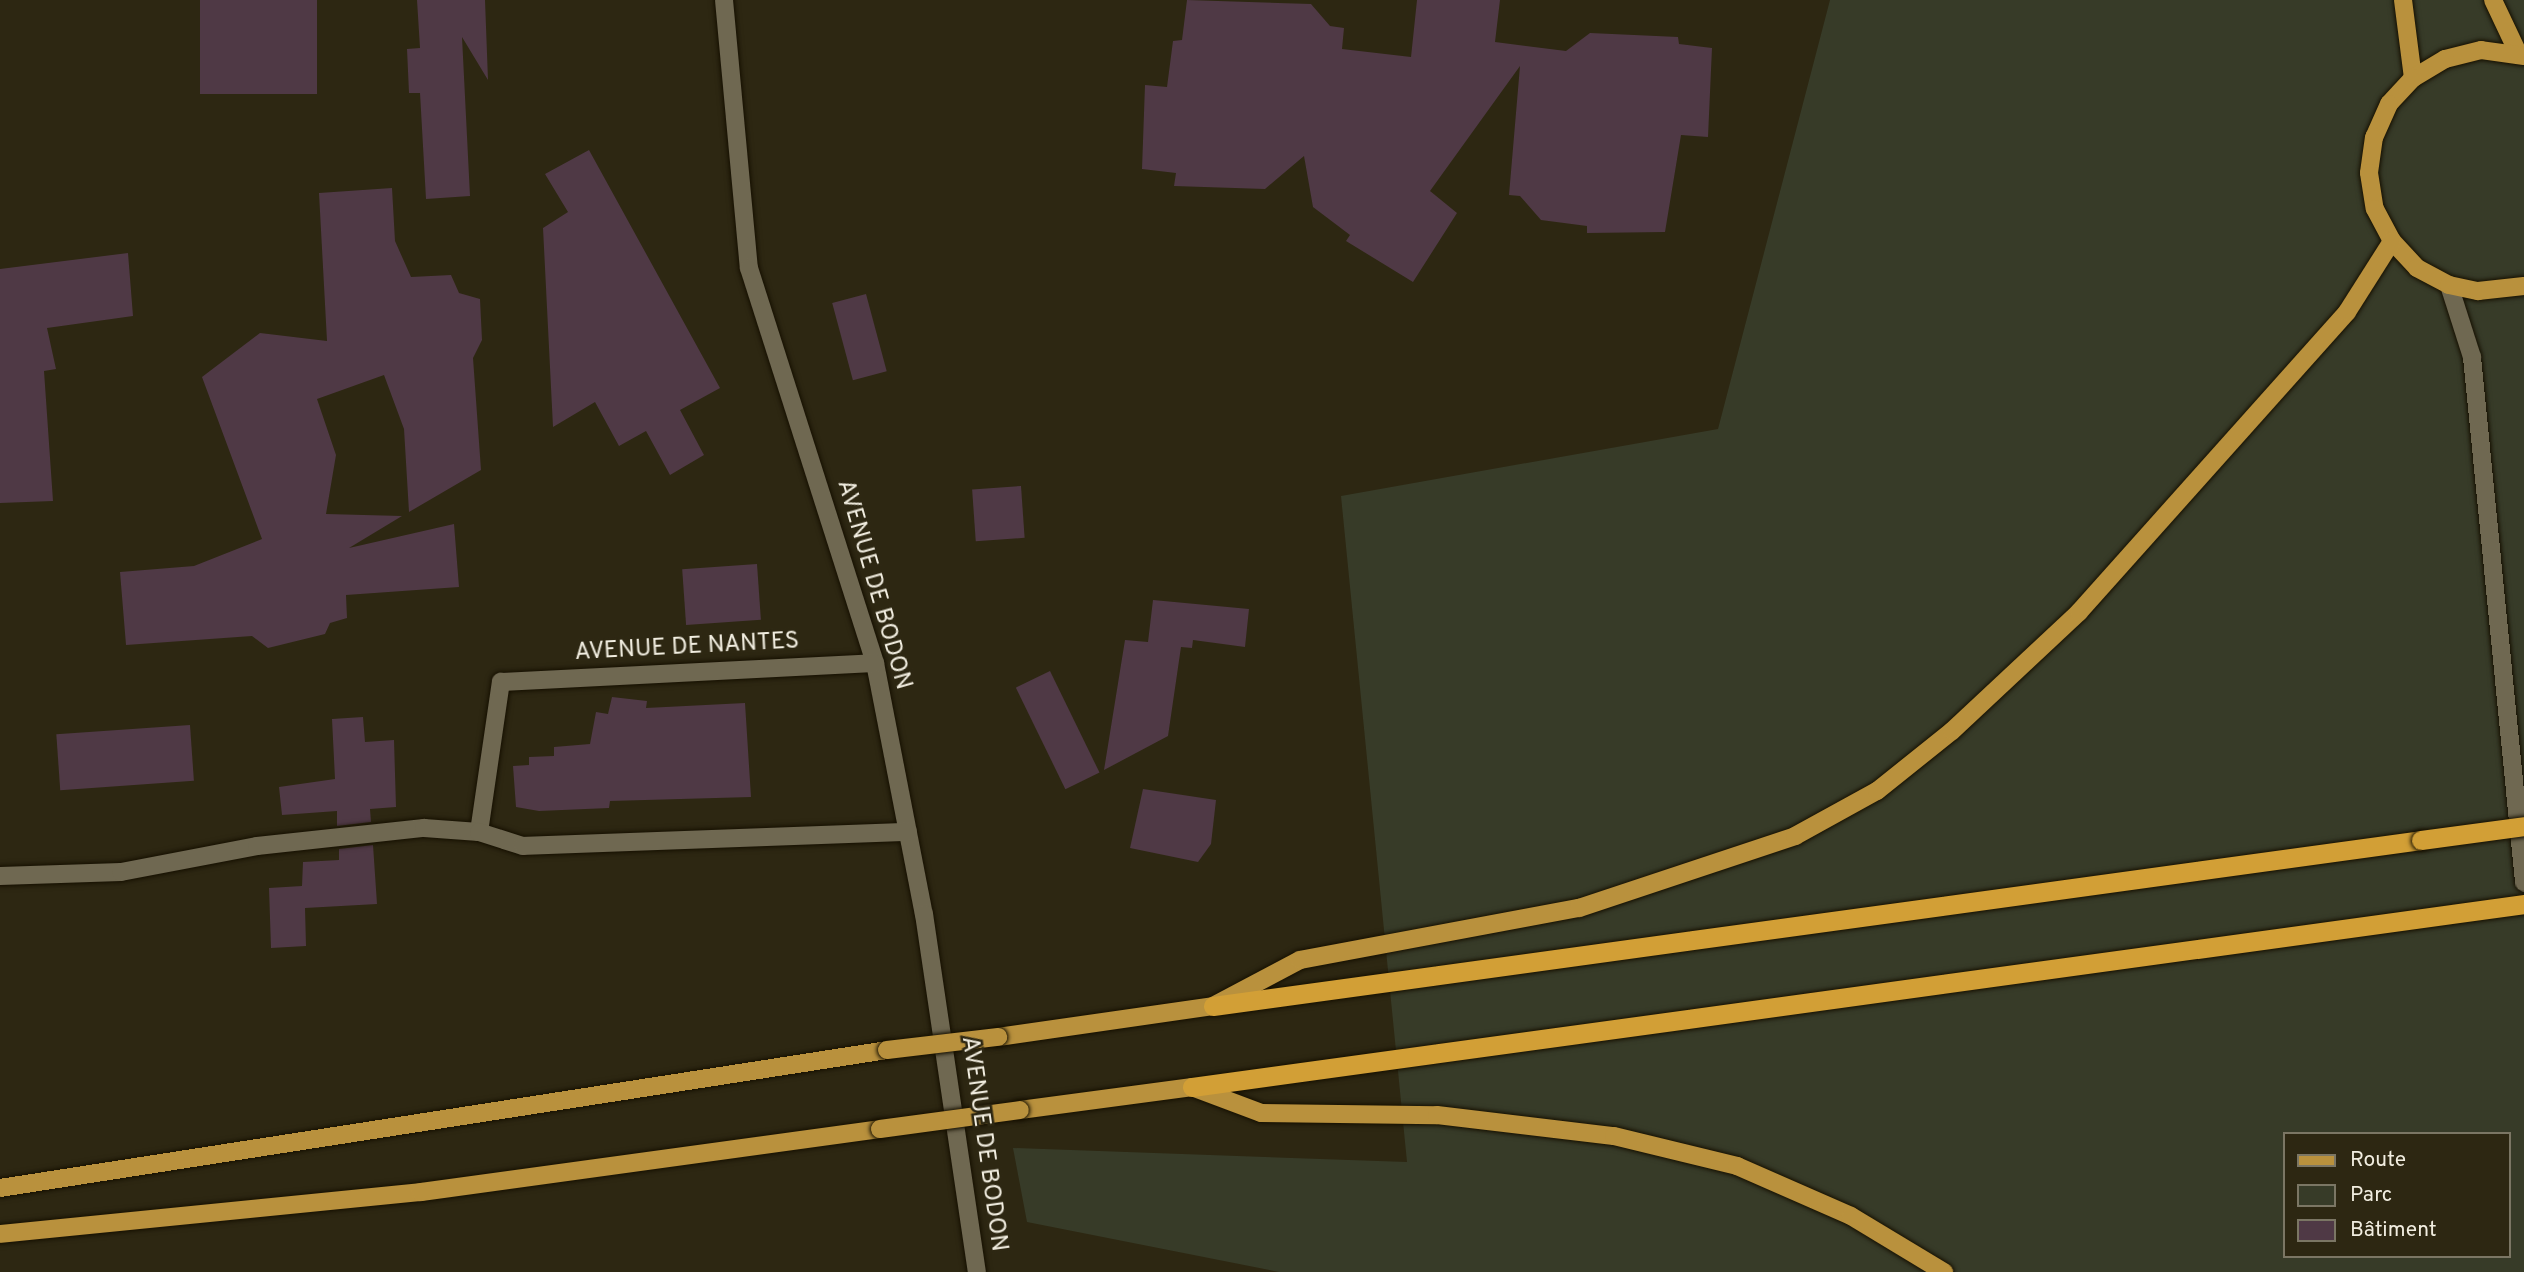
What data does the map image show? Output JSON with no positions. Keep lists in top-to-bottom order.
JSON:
{
  "streets": {
    "street": ["AVENUE DE BODON", "AVENUE DE NANTES"]
  },
  "crossings": [
    ["AVENUE DE BODON", "AVENUE DE NANTES"]
  ],
  "legend": ["Route", "Parc", "Bâtiment"]
}
